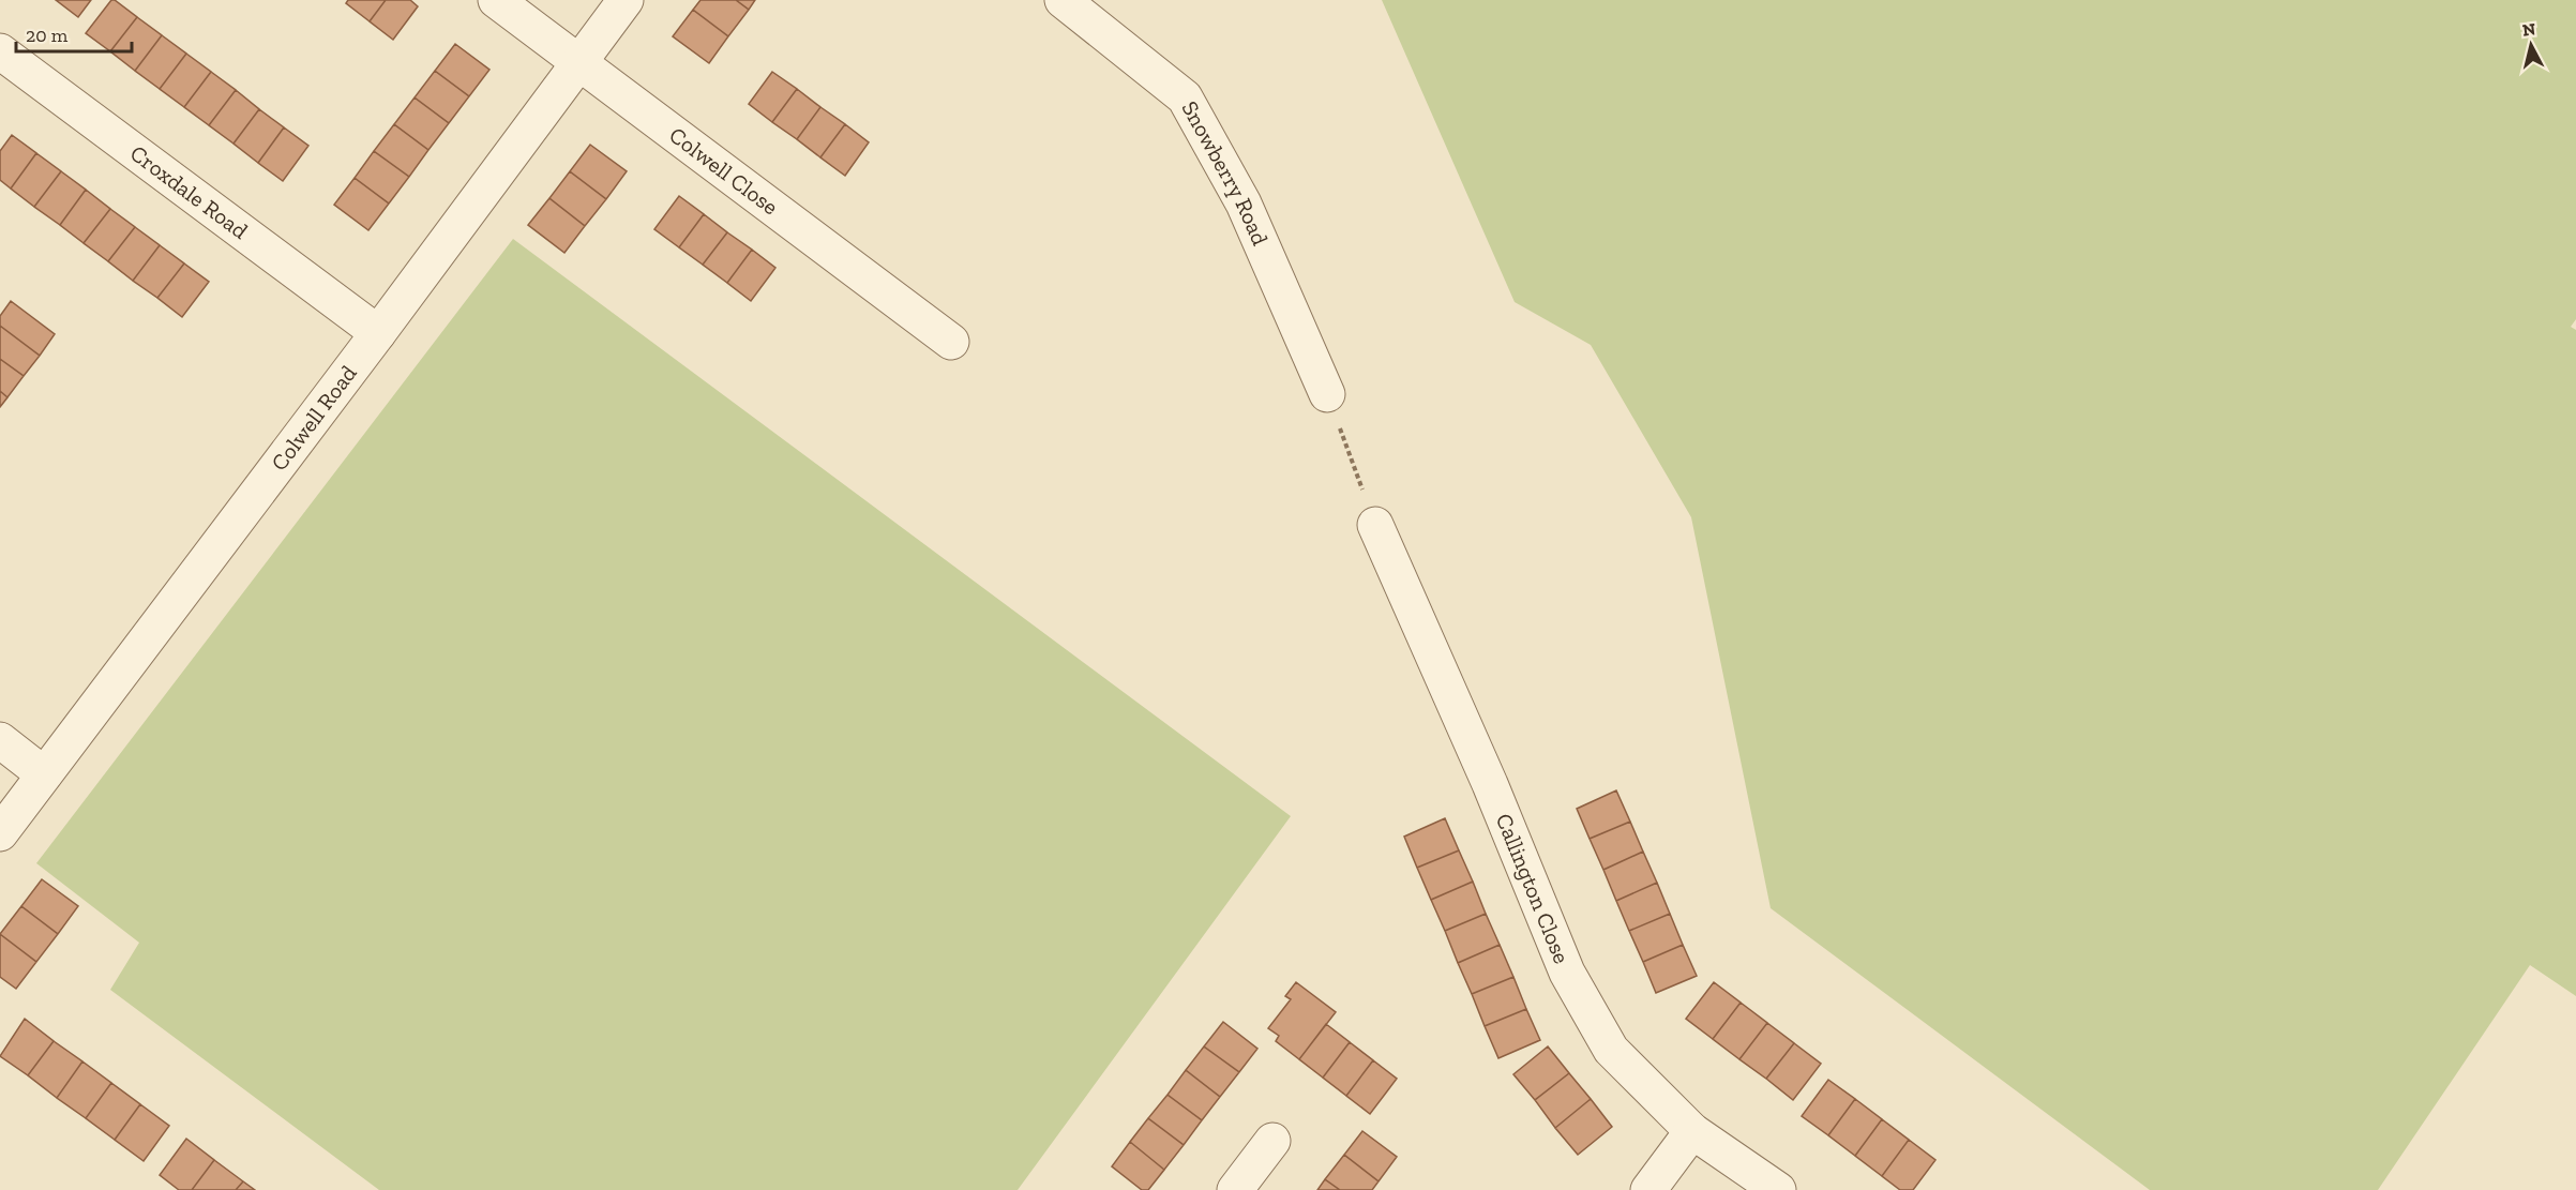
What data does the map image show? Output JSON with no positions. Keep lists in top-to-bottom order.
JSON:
{
  "streets": {
    "street": [
      "Colwell Close",
      "Snowberry Road",
      "Croxdale Road",
      "Colwell Road",
      "Callington Close"
    ]
  },
  "crossings": [
    ["Colwell Close", "Colwell Road"],
    ["Croxdale Road", "Colwell Road"]
  ],
  "scale_bar": "20 m",
  "north": "top"
}
